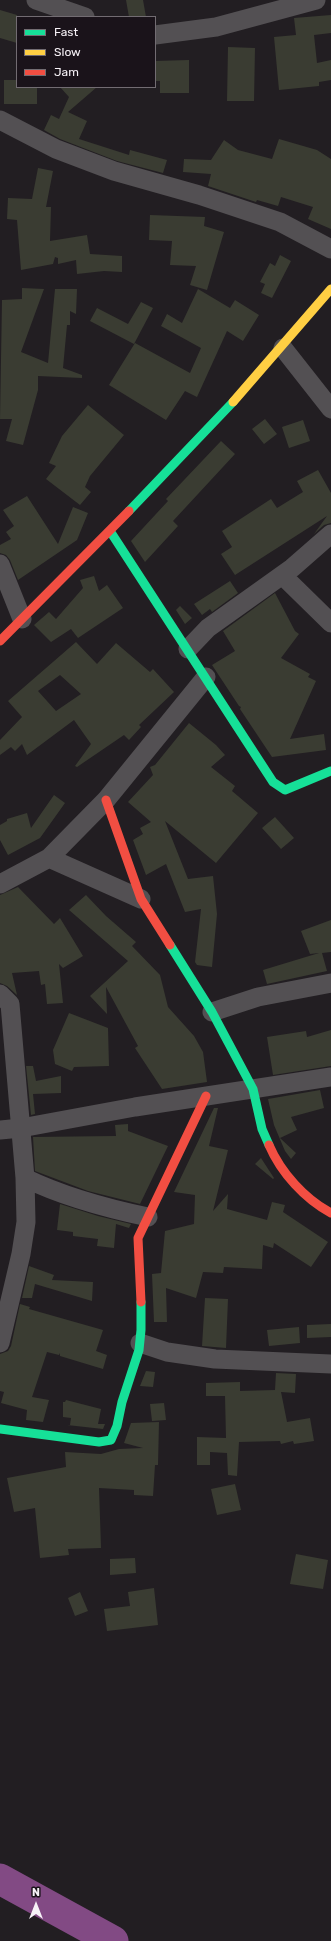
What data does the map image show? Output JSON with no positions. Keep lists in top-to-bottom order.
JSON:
{
  "legend": ["Fast", "Slow", "Jam"],
  "north": "top"
}
